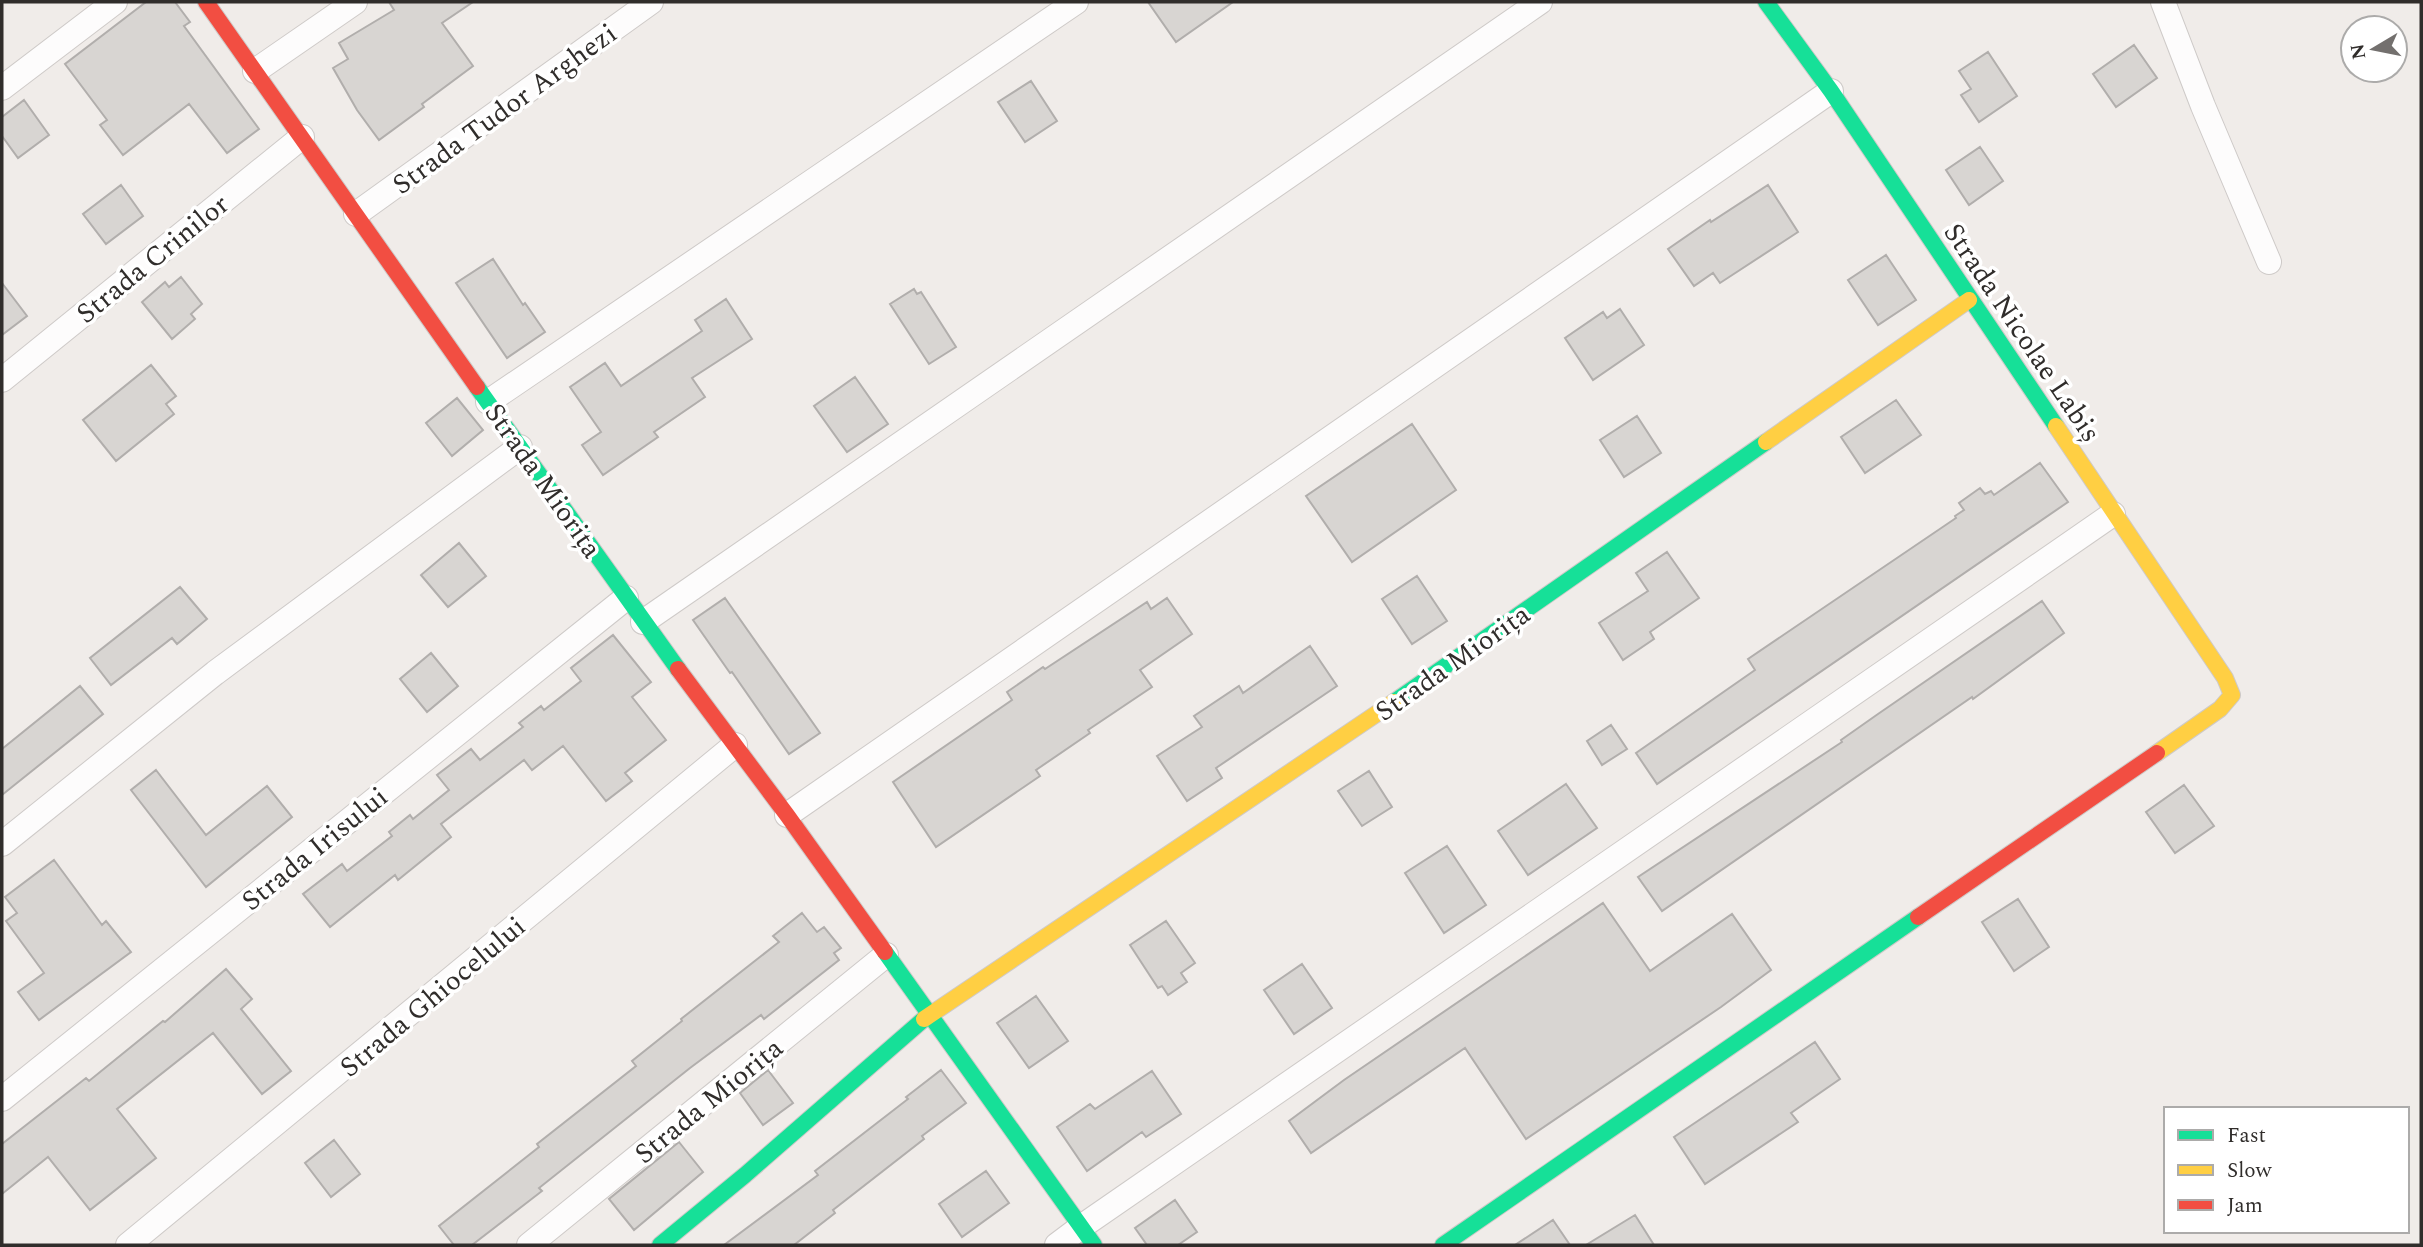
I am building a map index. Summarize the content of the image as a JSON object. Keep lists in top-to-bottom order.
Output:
{
  "streets": {
    "street": [
      "Strada Tudor Arghezi",
      "Strada Crinilor",
      "Strada Nicolae Labiș",
      "Strada Miorița",
      "Strada Irisului",
      "Strada Ghiocelului"
    ]
  },
  "crossings": [
    ["Strada Tudor Arghezi", "Strada Miorița"],
    ["Strada Crinilor", "Strada Miorița"],
    ["Strada Nicolae Labiș", "Strada Miorița"],
    ["Strada Miorița", "Strada Irisului"],
    ["Strada Miorița", "Strada Ghiocelului"]
  ],
  "legend": ["Fast", "Slow", "Jam"],
  "north": "left"
}
